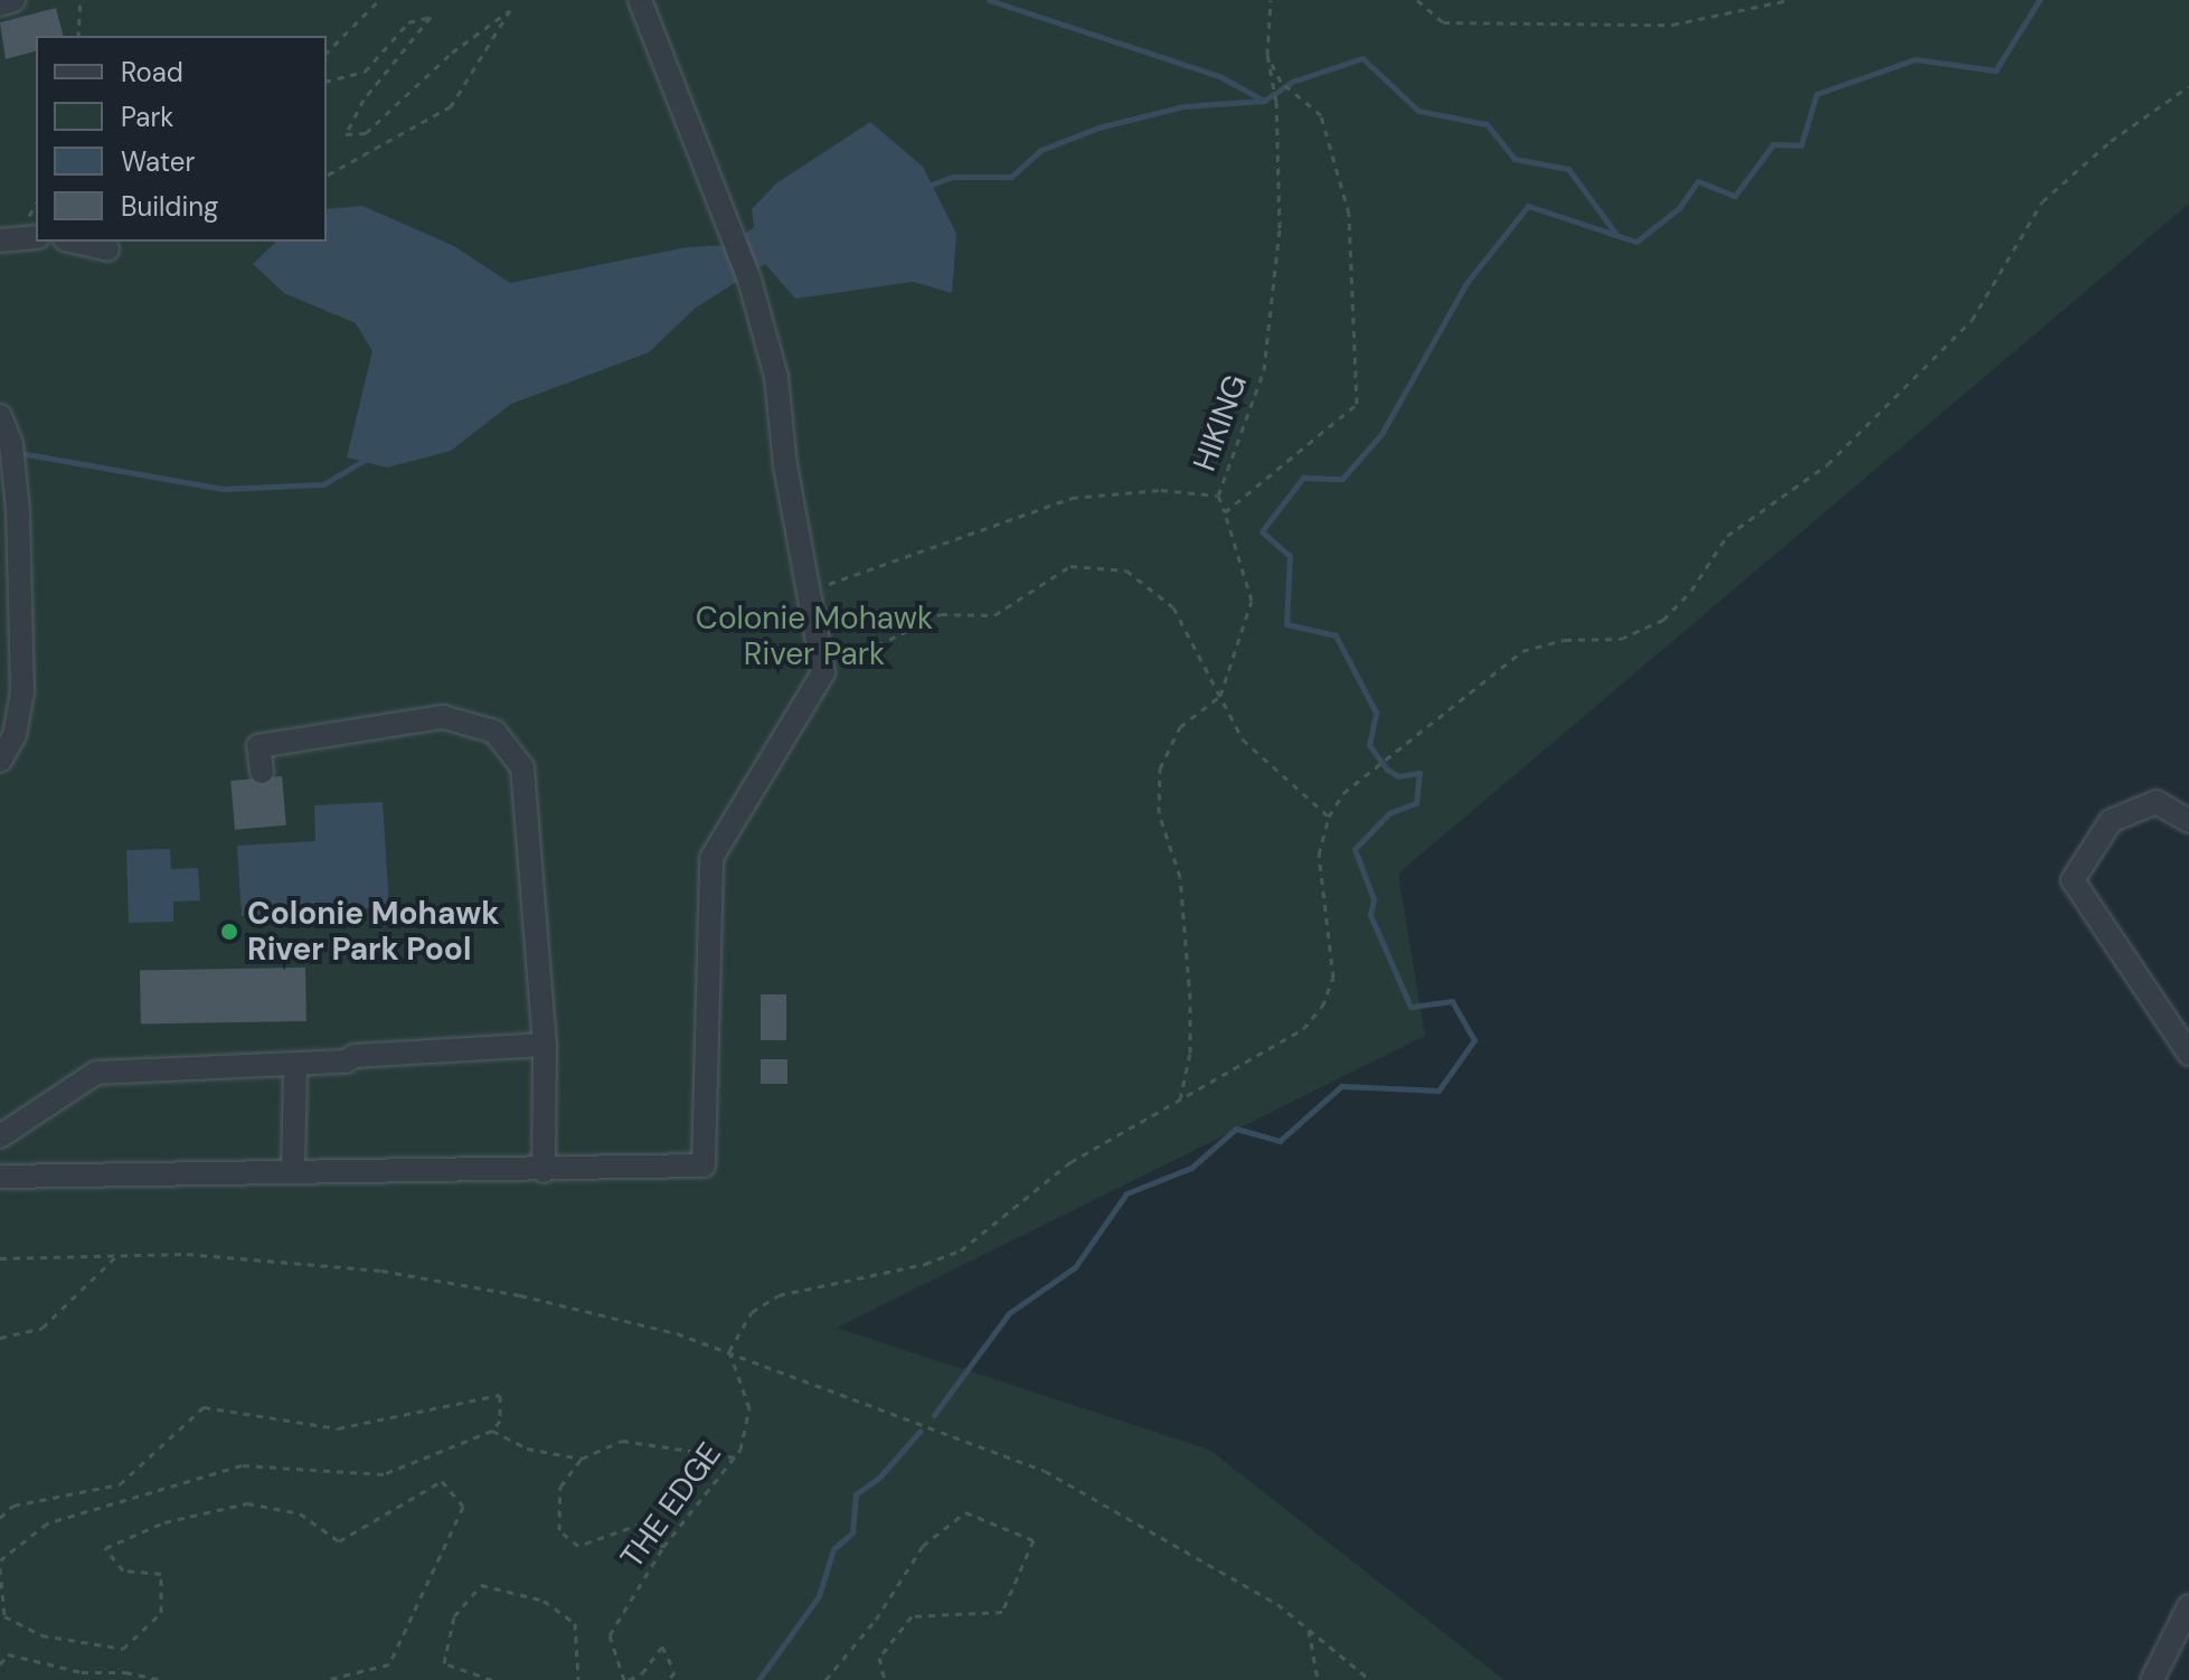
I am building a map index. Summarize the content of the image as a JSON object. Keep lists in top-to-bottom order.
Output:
{
  "streets": {
    "path": ["HIKING", "THE EDGE"]
  },
  "parks": ["Colonie Mohawk River Park"],
  "places": ["Colonie Mohawk River Park Pool"],
  "legend": [
    "Road",
    "Park",
    "Water",
    "Building"
  ]
}
